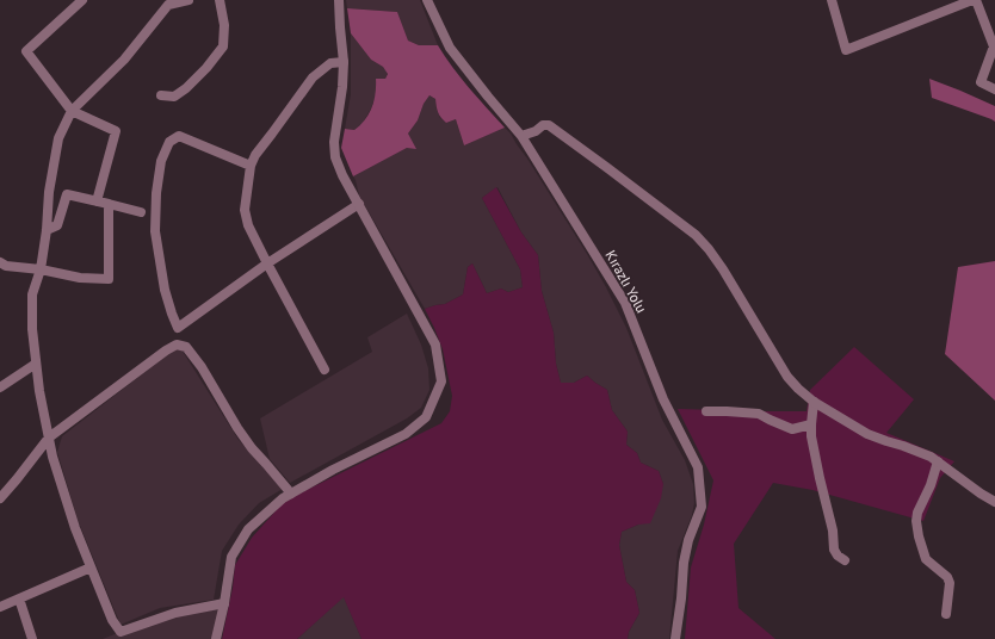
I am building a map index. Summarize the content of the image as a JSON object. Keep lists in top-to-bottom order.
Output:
{
  "streets": {
    "street": ["Kırazlı Yolu"]
  }
}
